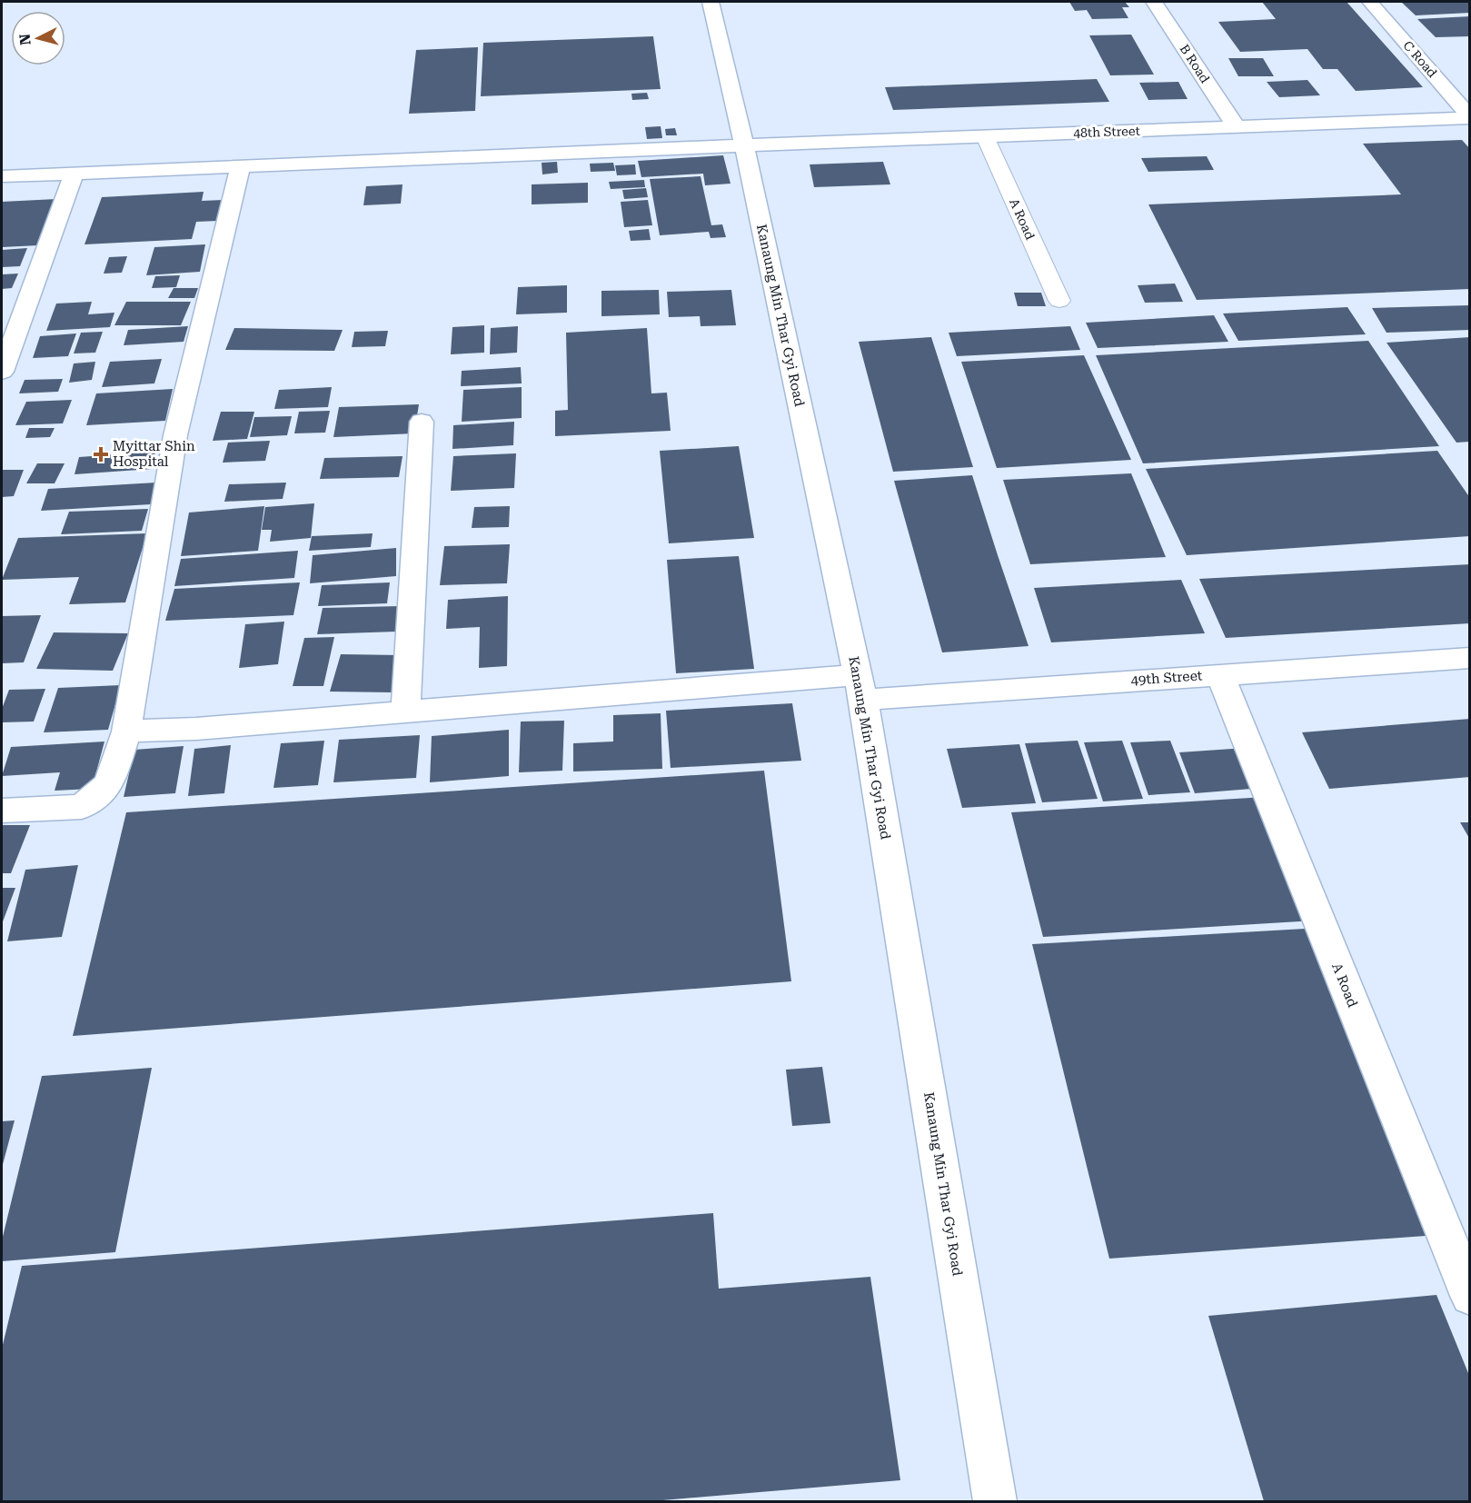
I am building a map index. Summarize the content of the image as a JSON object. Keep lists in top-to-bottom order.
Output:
{
  "streets": {
    "street": [
      "C Road",
      "B Road",
      "48th Street",
      "A Road",
      "Kanaung Min Thar Gyi Road",
      "49th Street"
    ]
  },
  "crossings": [
    ["C Road", "48th Street"],
    ["B Road", "48th Street"],
    ["48th Street", "A Road"],
    ["48th Street", "Kanaung Min Thar Gyi Road"],
    ["A Road", "49th Street"],
    ["Kanaung Min Thar Gyi Road", "49th Street"]
  ],
  "places": {
    "health": ["Myittar Shin Hospital"]
  },
  "north": "left"
}
